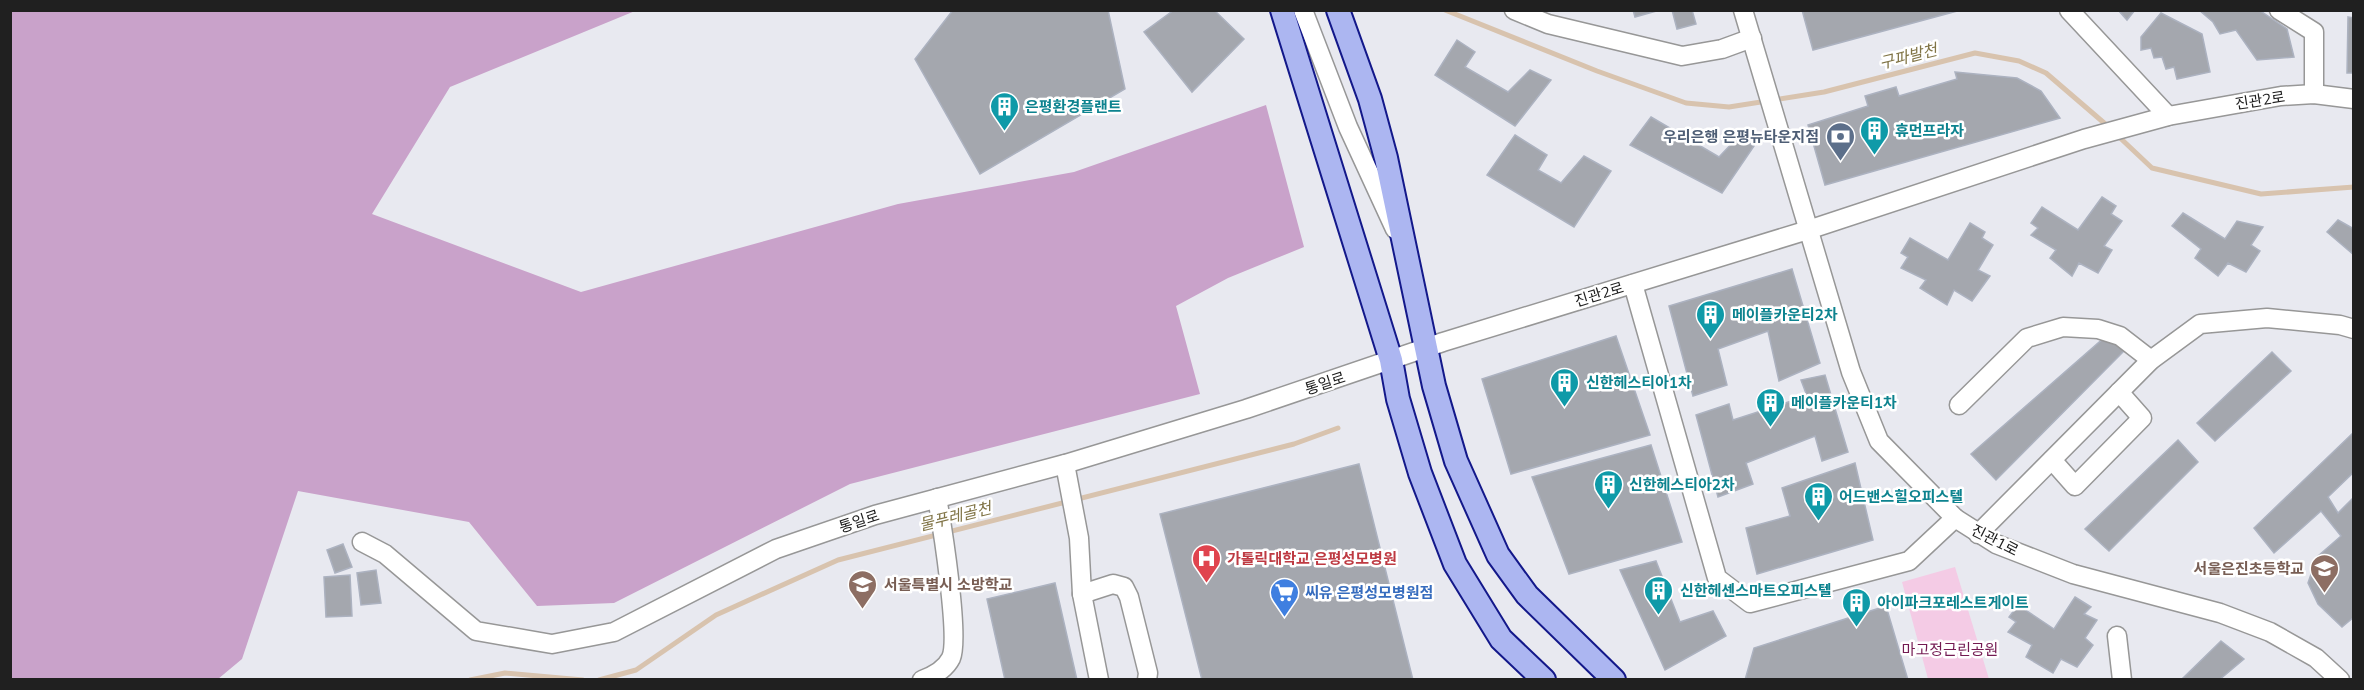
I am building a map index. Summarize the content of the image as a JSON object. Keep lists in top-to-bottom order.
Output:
{
  "streets": {
    "street": ["진관2로", "통일로", "진관1로"]
  },
  "crossings": [
    ["진관2로", "통일로"],
    ["진관2로", "진관1로"]
  ],
  "water": ["구파발천", "물푸레골천"],
  "parks": ["마고정근린공원"],
  "places": {
    "building": [
      "은평환경플랜트",
      "휴먼프라자",
      "메이플카운티2차",
      "신한헤스티아1차",
      "메이플카운티1차",
      "신한헤스티아2차",
      "어드밴스힐오피스텔",
      "신한헤센스마트오피스텔",
      "아이파크포레스트게이트"
    ],
    "bank": ["우리은행 은평뉴타운지점"],
    "hospital": ["가톨릭대학교 은평성모병원"],
    "school or university": ["서울은진초등학교", "서울특별시 소방학교"],
    "supermarket": ["씨유 은평성모병원점"]
  }
}
